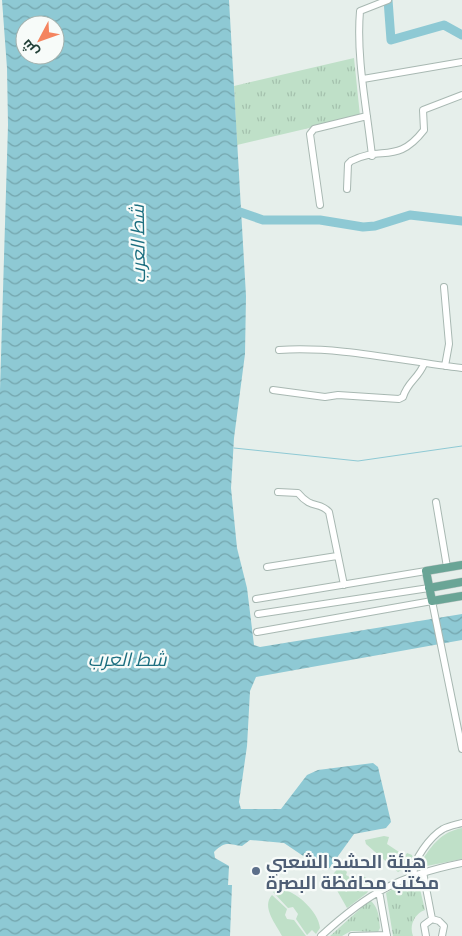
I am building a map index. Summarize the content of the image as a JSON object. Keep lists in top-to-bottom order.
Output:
{
  "water": ["شط العرب"],
  "places": ["هيئة الحشد الشعبي مكتب محافظة البصرة"],
  "north": "bottom left"
}
